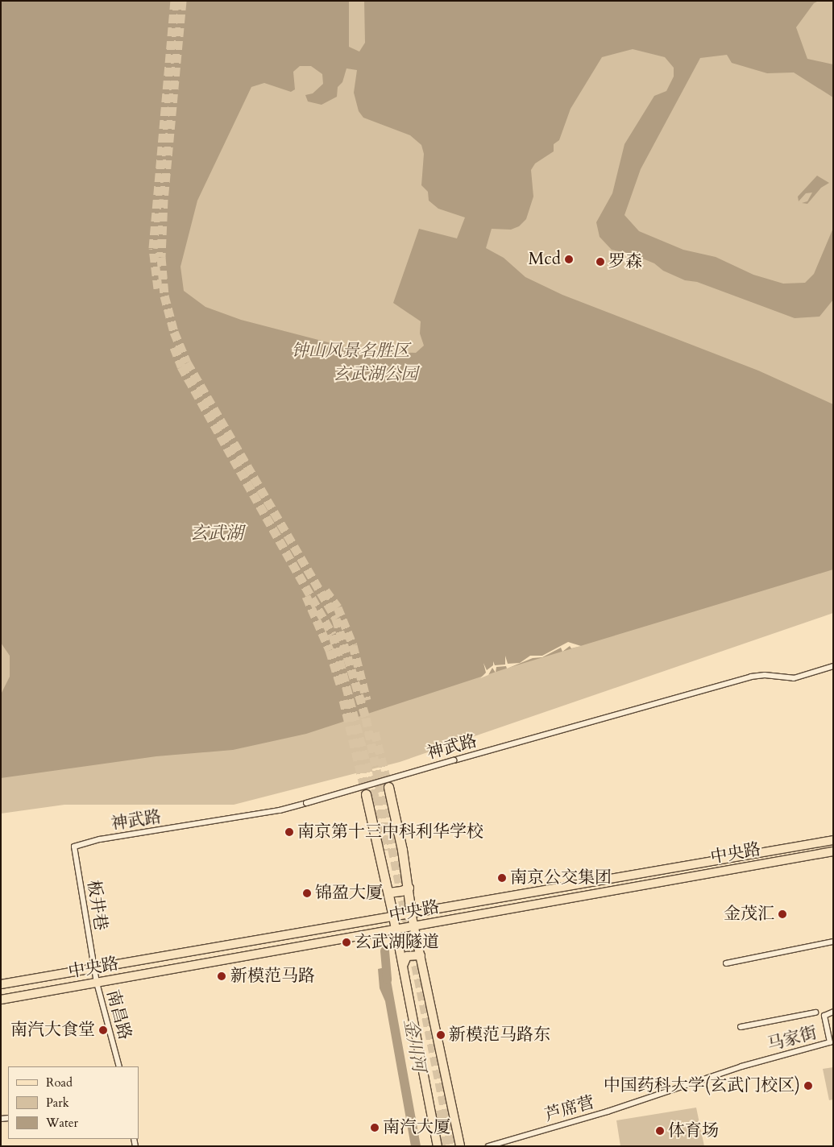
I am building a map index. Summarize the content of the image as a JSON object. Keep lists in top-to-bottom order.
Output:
{
  "streets": {
    "main road": ["中央路"],
    "street": [
      "神武路",
      "板井巷",
      "南昌路",
      "马家街",
      "芦席营"
    ]
  },
  "crossings": [
    ["神武路", "板井巷"],
    ["中央路", "板井巷"],
    ["中央路", "南昌路"],
    ["板井巷", "南昌路"],
    ["马家街", "芦席营"]
  ],
  "water": ["玄武湖", "金川河"],
  "parks": ["钟山风景名胜区", "玄武湖公园"],
  "places": [
    "Mcd",
    "罗森",
    "南京第十三中科利华学校",
    "南京公交集团",
    "锦盈大厦",
    "金茂汇",
    "玄武湖隧道",
    "新模范马路",
    "南汽大食堂",
    "新模范马路东",
    "中国药科大学(玄武门校区)",
    "南汽大厦",
    "体育场"
  ],
  "legend": ["Road", "Park", "Water"]
}
